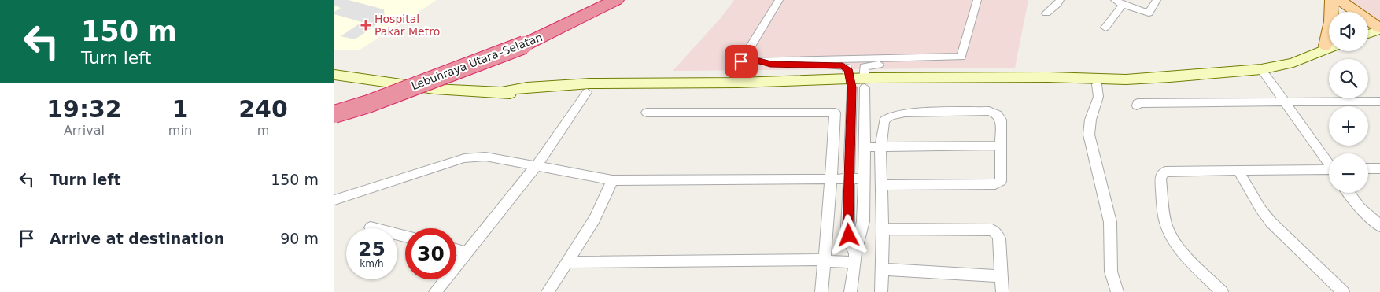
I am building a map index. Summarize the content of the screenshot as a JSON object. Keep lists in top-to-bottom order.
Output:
{
  "streets": {
    "highway": ["Lebuhraya Utara–Selatan"]
  },
  "places": {
    "health": ["Hospital Pakar Metro"]
  },
  "page": {
    "turn": ["150 m", "Turn left"],
    "map_buttons": ["+", "−"],
    "eta": [
      "19:32",
      "Arrival",
      "1",
      "min",
      "240",
      "m"
    ],
    "list": [
      {
        "name": "Turn left",
        "value": "150 m"
      },
      {
        "name": "Arrive at destination",
        "value": "90 m"
      }
    ],
    "speed": "25 km/h",
    "limit": "30"
  }
}
